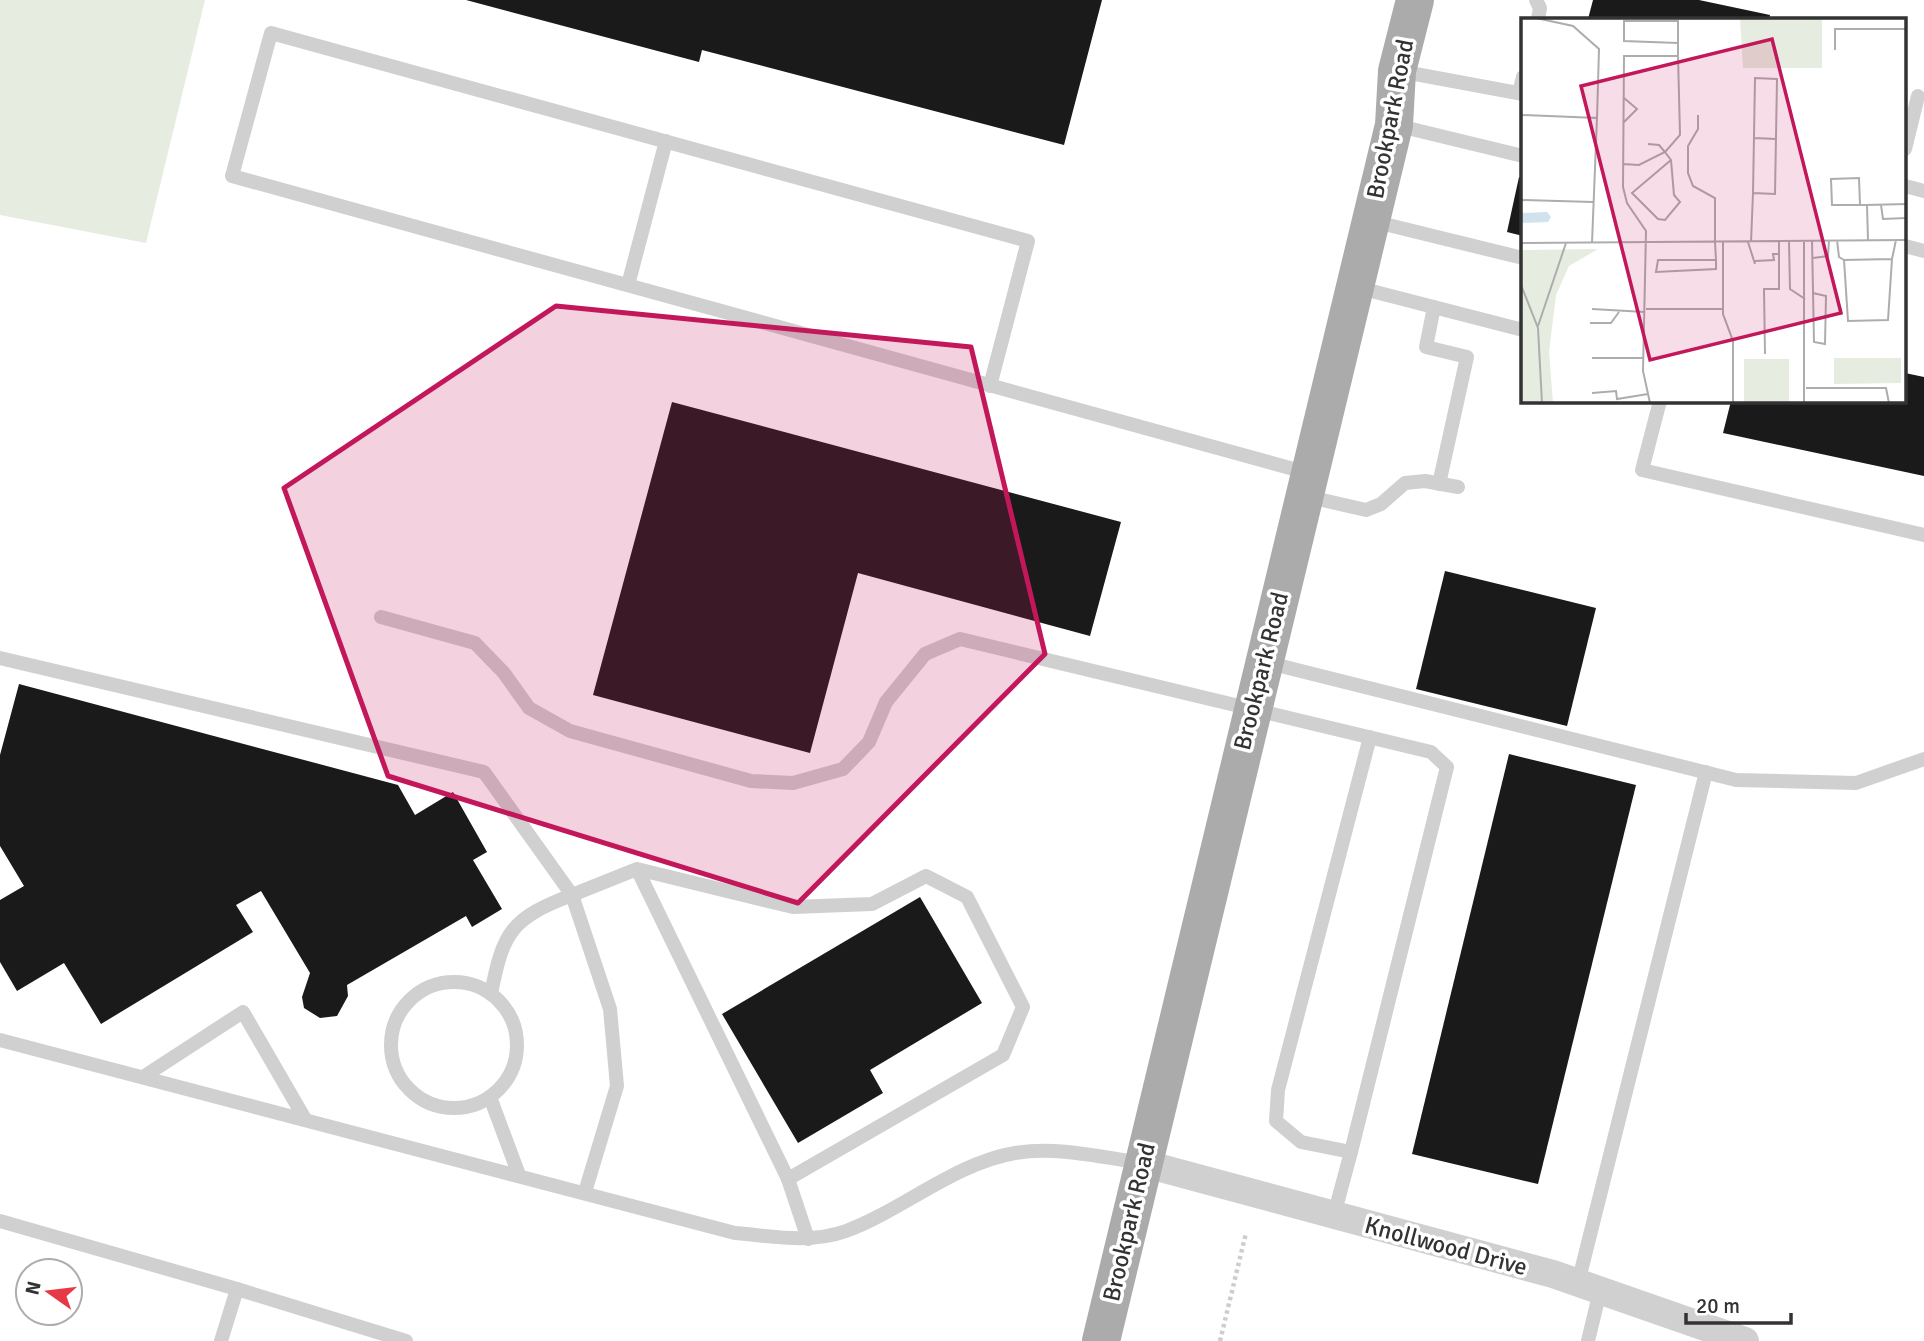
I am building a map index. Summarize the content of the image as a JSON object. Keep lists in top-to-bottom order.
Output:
{
  "streets": {
    "main road": ["Brookpark Road"],
    "street": ["Knollwood Drive"]
  },
  "crossings": [
    ["Brookpark Road", "Knollwood Drive"]
  ],
  "scale_bar": "20 m",
  "north": "left"
}
